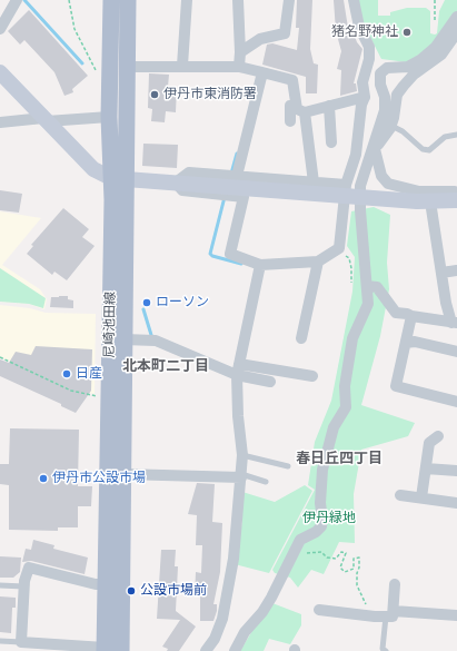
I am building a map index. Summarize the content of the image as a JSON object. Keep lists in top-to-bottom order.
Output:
{
  "streets": {
    "main road": ["尼崎池田線"]
  },
  "districts": ["北本町二丁目", "春日丘四丁目"],
  "parks": ["伊丹緑地"],
  "places": [
    "猪名野神社",
    "伊丹市東消防署",
    "ローソン",
    "日産",
    "伊丹市公設市場",
    "公設市場前"
  ]
}
